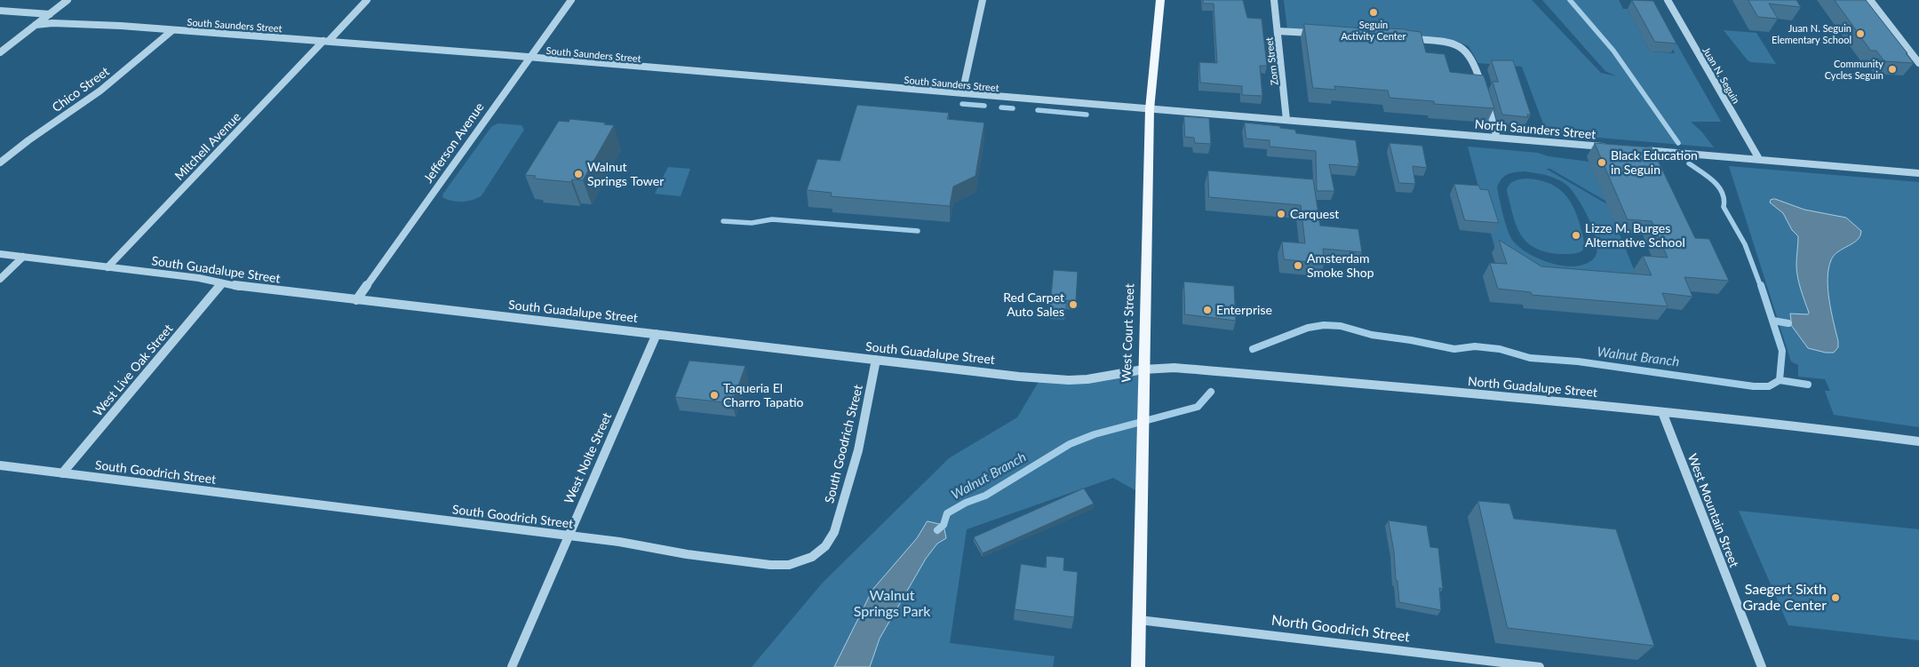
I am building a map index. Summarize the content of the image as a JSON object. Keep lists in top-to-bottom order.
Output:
{
  "streets": {
    "main road": ["West Court Street"],
    "street": [
      "South Saunders Street",
      "Zorn Street",
      "Juan N. Seguin",
      "Chico Street",
      "North Saunders Street",
      "Jefferson Avenue",
      "Mitchell Avenue",
      "South Guadalupe Street",
      "West Live Oak Street",
      "North Guadalupe Street",
      "South Goodrich Street",
      "West Nolte Street",
      "West Mountain Street",
      "North Goodrich Street"
    ]
  },
  "crossings": [
    ["South Saunders Street", "Chico Street"],
    ["South Saunders Street", "North Saunders Street"],
    ["South Saunders Street", "Jefferson Avenue"],
    ["South Saunders Street", "Mitchell Avenue"],
    ["South Saunders Street", "West Court Street"],
    ["Zorn Street", "North Saunders Street"],
    ["North Saunders Street", "West Court Street"],
    ["Jefferson Avenue", "South Guadalupe Street"],
    ["Mitchell Avenue", "South Guadalupe Street"],
    ["South Guadalupe Street", "West Court Street"],
    ["South Guadalupe Street", "West Live Oak Street"],
    ["South Guadalupe Street", "North Guadalupe Street"],
    ["South Guadalupe Street", "South Goodrich Street"],
    ["South Guadalupe Street", "West Nolte Street"],
    ["West Court Street", "North Guadalupe Street"],
    ["West Court Street", "North Goodrich Street"],
    ["West Live Oak Street", "South Goodrich Street"],
    ["North Guadalupe Street", "West Mountain Street"],
    ["South Goodrich Street", "West Nolte Street"]
  ],
  "water": ["Walnut Branch"],
  "parks": ["Walnut Springs Park"],
  "places": [
    "Seguin Activity Center",
    "Juan N. Seguin Elementary School",
    "Community Cycles Seguin",
    "Black Education in Seguin",
    "Walnut Springs Tower",
    "Carquest",
    "Lizze M. Burges Alternative School",
    "Amsterdam Smoke Shop",
    "Red Carpet Auto Sales",
    "Enterprise",
    "Taqueria El Charro Tapatio",
    "Saegert Sixth Grade Center"
  ]
}
